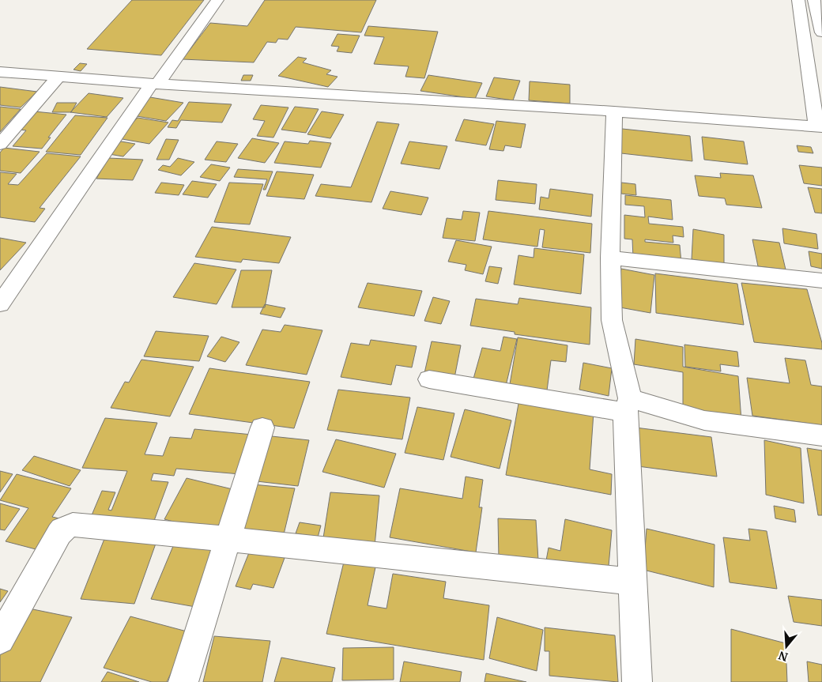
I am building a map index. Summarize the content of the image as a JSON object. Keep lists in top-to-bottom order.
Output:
{
  "north": "bottom"
}
